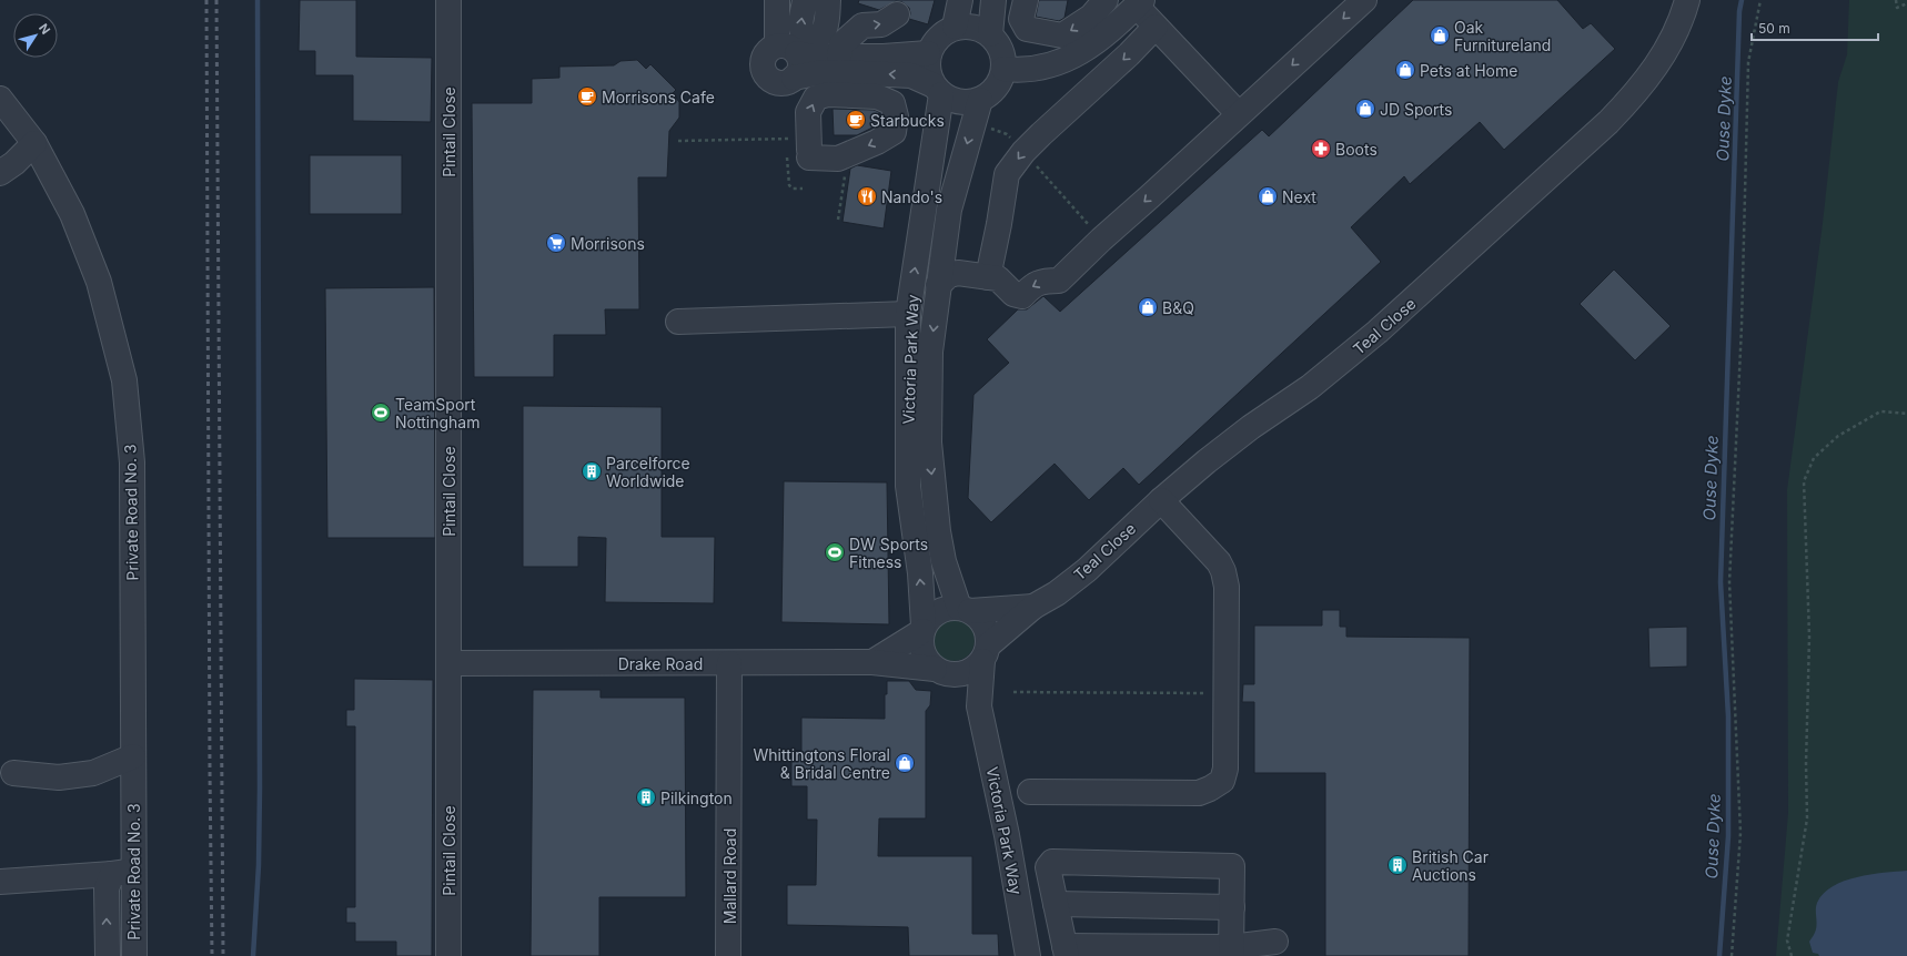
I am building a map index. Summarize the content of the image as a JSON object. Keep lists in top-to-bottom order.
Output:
{
  "streets": {
    "street": [
      "Pintail Close",
      "Teal Close",
      "Victoria Park Way",
      "Private Road No. 3",
      "Drake Road",
      "Mallard Road"
    ]
  },
  "crossings": [
    ["Pintail Close", "Drake Road"],
    ["Teal Close", "Victoria Park Way"],
    ["Teal Close", "Drake Road"],
    ["Victoria Park Way", "Drake Road"],
    ["Drake Road", "Mallard Road"]
  ],
  "water": ["Ouse Dyke"],
  "places": {
    "shop": [
      "Oak Furnitureland",
      "Pets at Home",
      "JD Sports",
      "Next",
      "B&Q",
      "Whittingtons Floral & Bridal Centre"
    ],
    "cafe": ["Morrisons Cafe", "Starbucks"],
    "pharmacy": ["Boots"],
    "restaurant": ["Nando's"],
    "supermarket": ["Morrisons"],
    "sports": ["TeamSport Nottingham", "DW Sports Fitness"],
    "building": ["Parcelforce Worldwide", "Pilkington", "British Car Auctions"]
  },
  "scale_bar": "50 m",
  "north": "top right"
}
